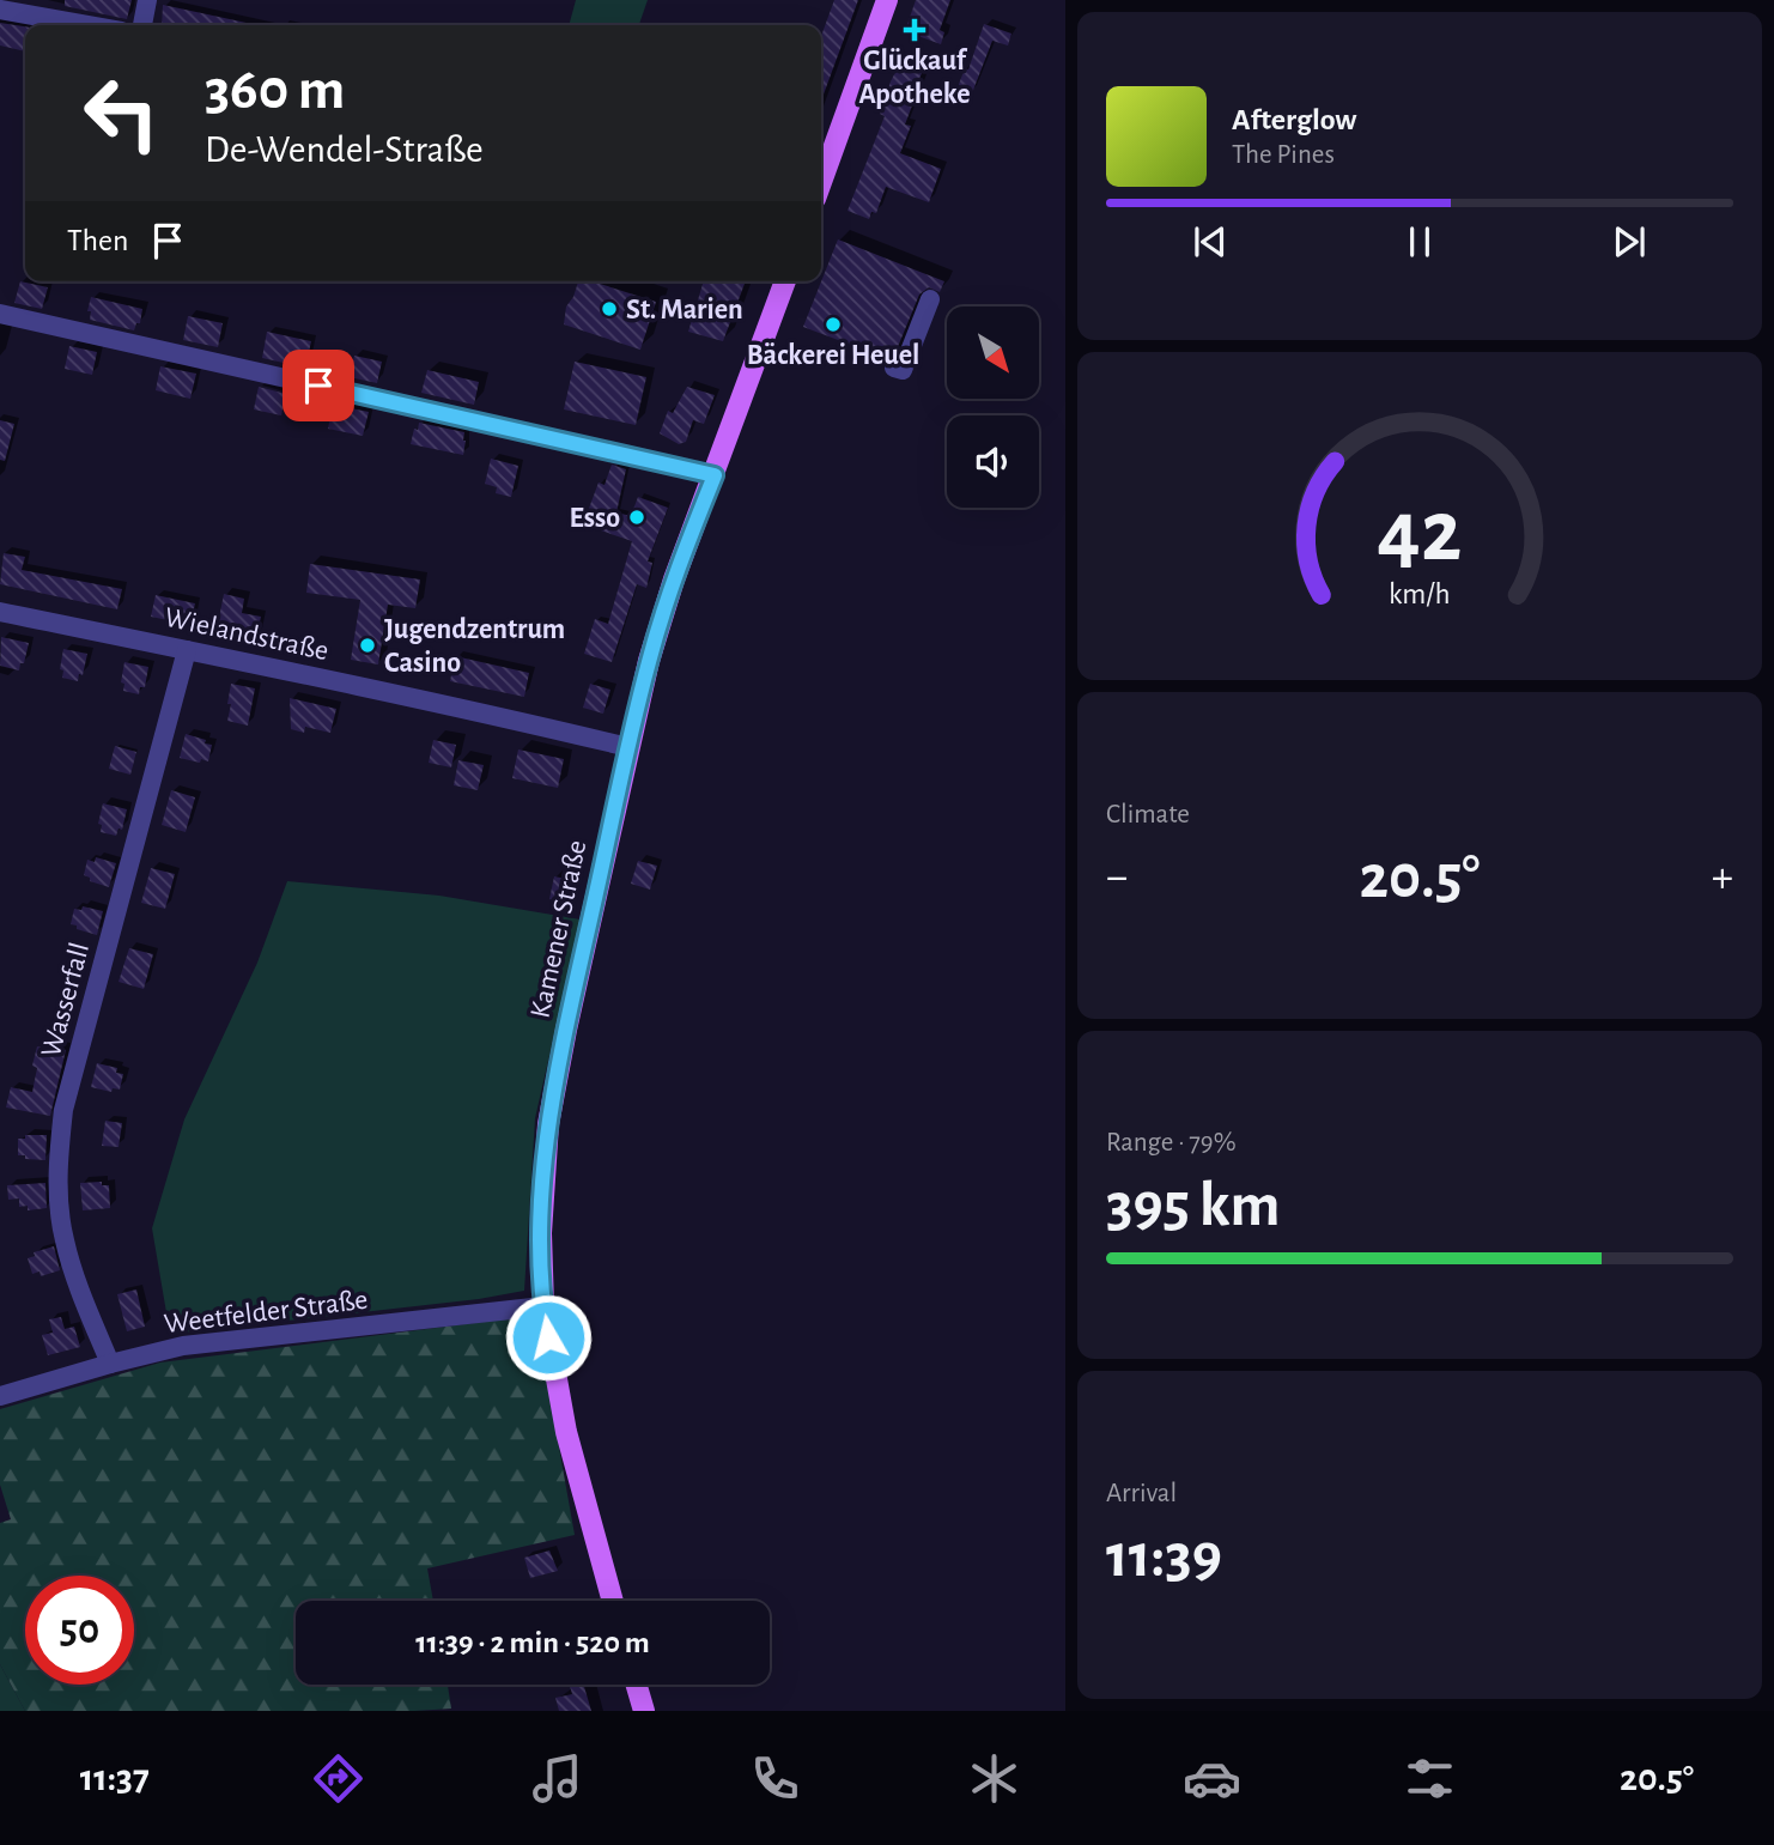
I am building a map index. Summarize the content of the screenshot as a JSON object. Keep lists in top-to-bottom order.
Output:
{
  "streets": {
    "main road": ["Kamener Straße"],
    "street": ["Wielandstraße", "Wasserfall", "Weetfelder Straße"]
  },
  "crossings": [
    ["Wielandstraße", "Kamener Straße"],
    ["Wielandstraße", "Wasserfall"],
    ["Kamener Straße", "Weetfelder Straße"],
    ["Wasserfall", "Weetfelder Straße"]
  ],
  "places": {
    "health": ["Glückauf Apotheke"],
    "other": [
      "St. Marien",
      "Bäckerei Heuel",
      "Esso",
      "Jugendzentrum Casino"
    ]
  },
  "north": "bottom right",
  "page": {
    "turn": ["360 m", "De-Wendel-Straße"],
    "song": ["Afterglow", "The Pines"],
    "then": "Then",
    "tile": [
      "Climate",
      ["Range · 79%", "395 km"],
      ["Arrival", "11:39"]
    ],
    "heat": ["−", "20.5°", "+"],
    "limit": "50",
    "trip": "11:39 · 2 min · 520 m",
    "tabs": ["11:37", "20.5°"],
    "gauge": ["42", "km/h"]
  }
}
